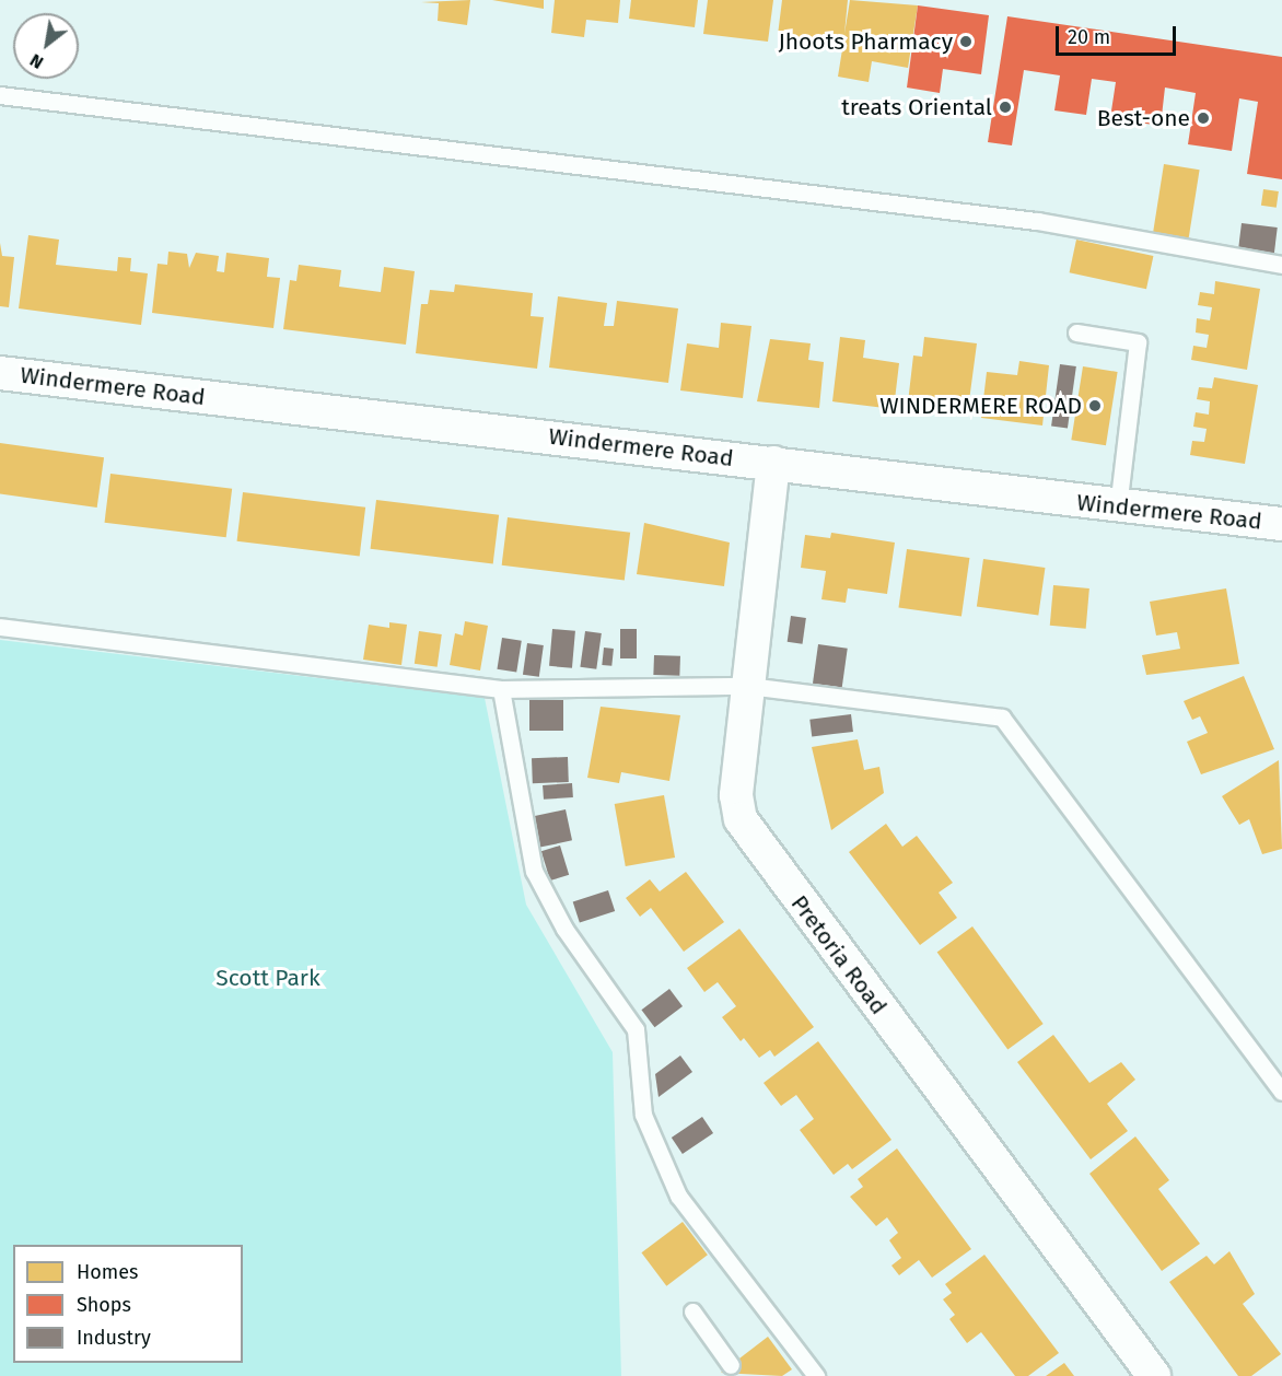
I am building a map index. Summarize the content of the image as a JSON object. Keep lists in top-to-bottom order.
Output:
{
  "streets": {
    "street": ["Windermere Road", "Pretoria Road"]
  },
  "crossings": [
    ["Windermere Road", "Pretoria Road"]
  ],
  "parks": ["Scott Park"],
  "places": [
    "Jhoots Pharmacy",
    "treats Oriental",
    "Best-one",
    "WINDERMERE ROAD"
  ],
  "legend": ["Homes", "Shops", "Industry"],
  "scale_bar": "20 m",
  "north": "bottom left"
}
